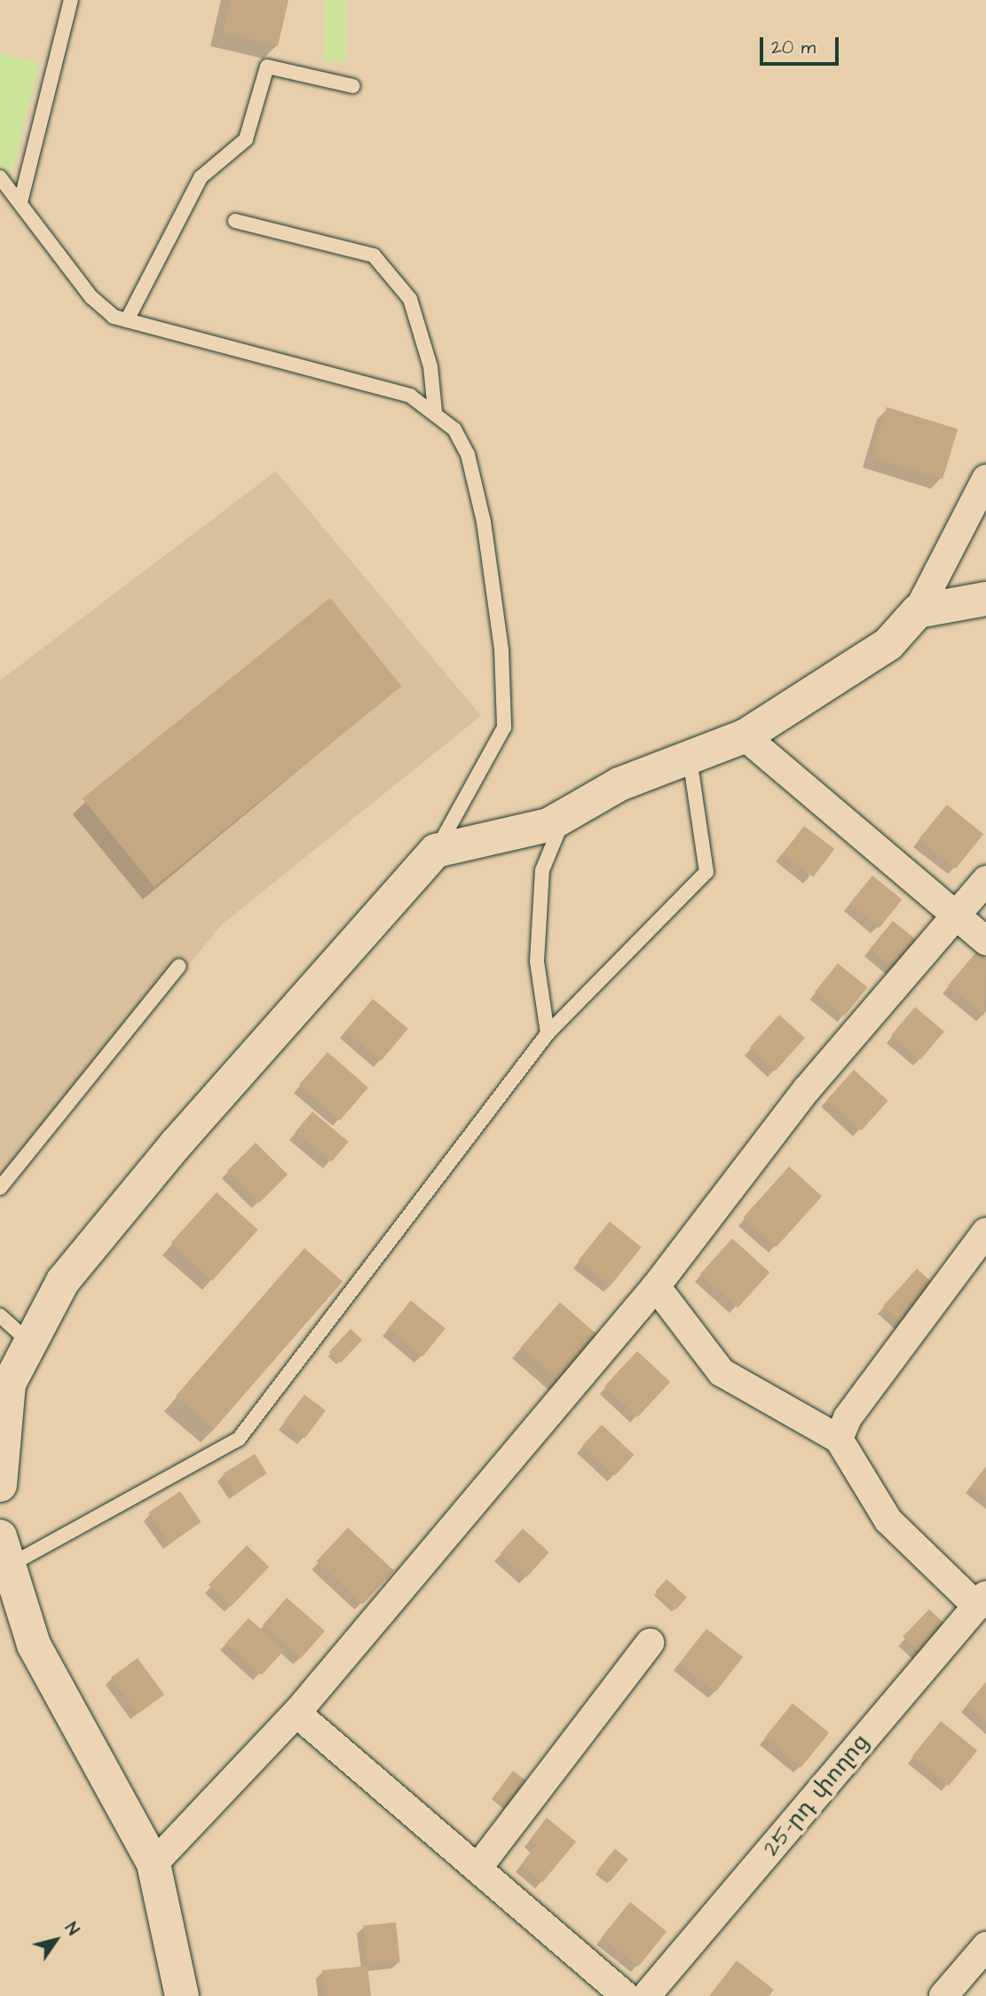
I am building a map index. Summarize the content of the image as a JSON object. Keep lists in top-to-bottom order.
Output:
{
  "streets": {
    "street": ["25-րդ փողոց"]
  },
  "scale_bar": "20 m",
  "north": "top right"
}
